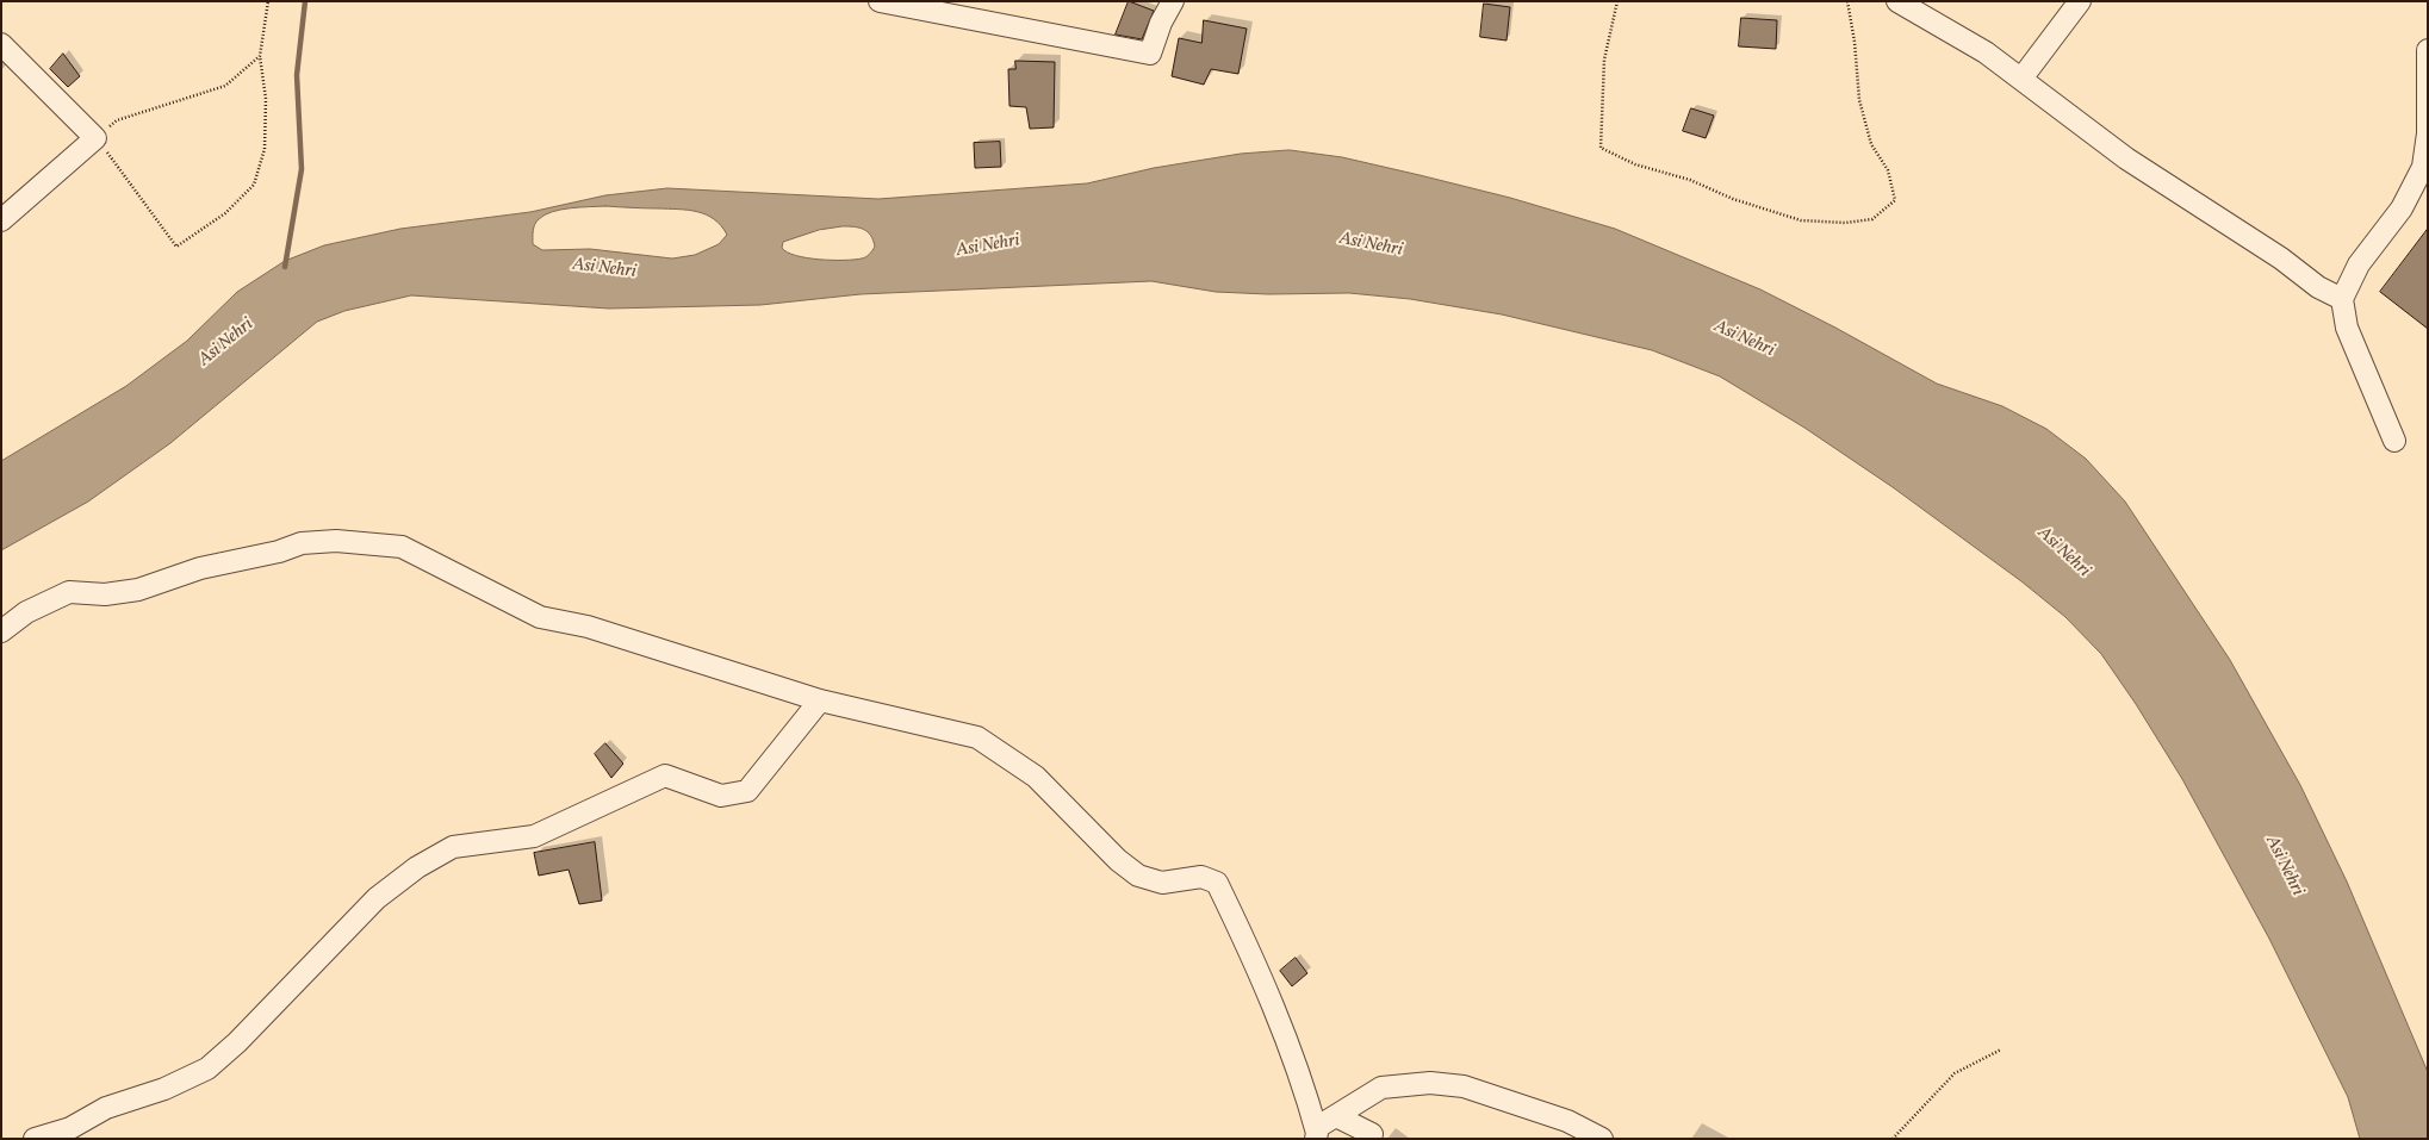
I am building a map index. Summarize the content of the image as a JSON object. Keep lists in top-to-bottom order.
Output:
{
  "water": ["Asi Nehri"]
}
